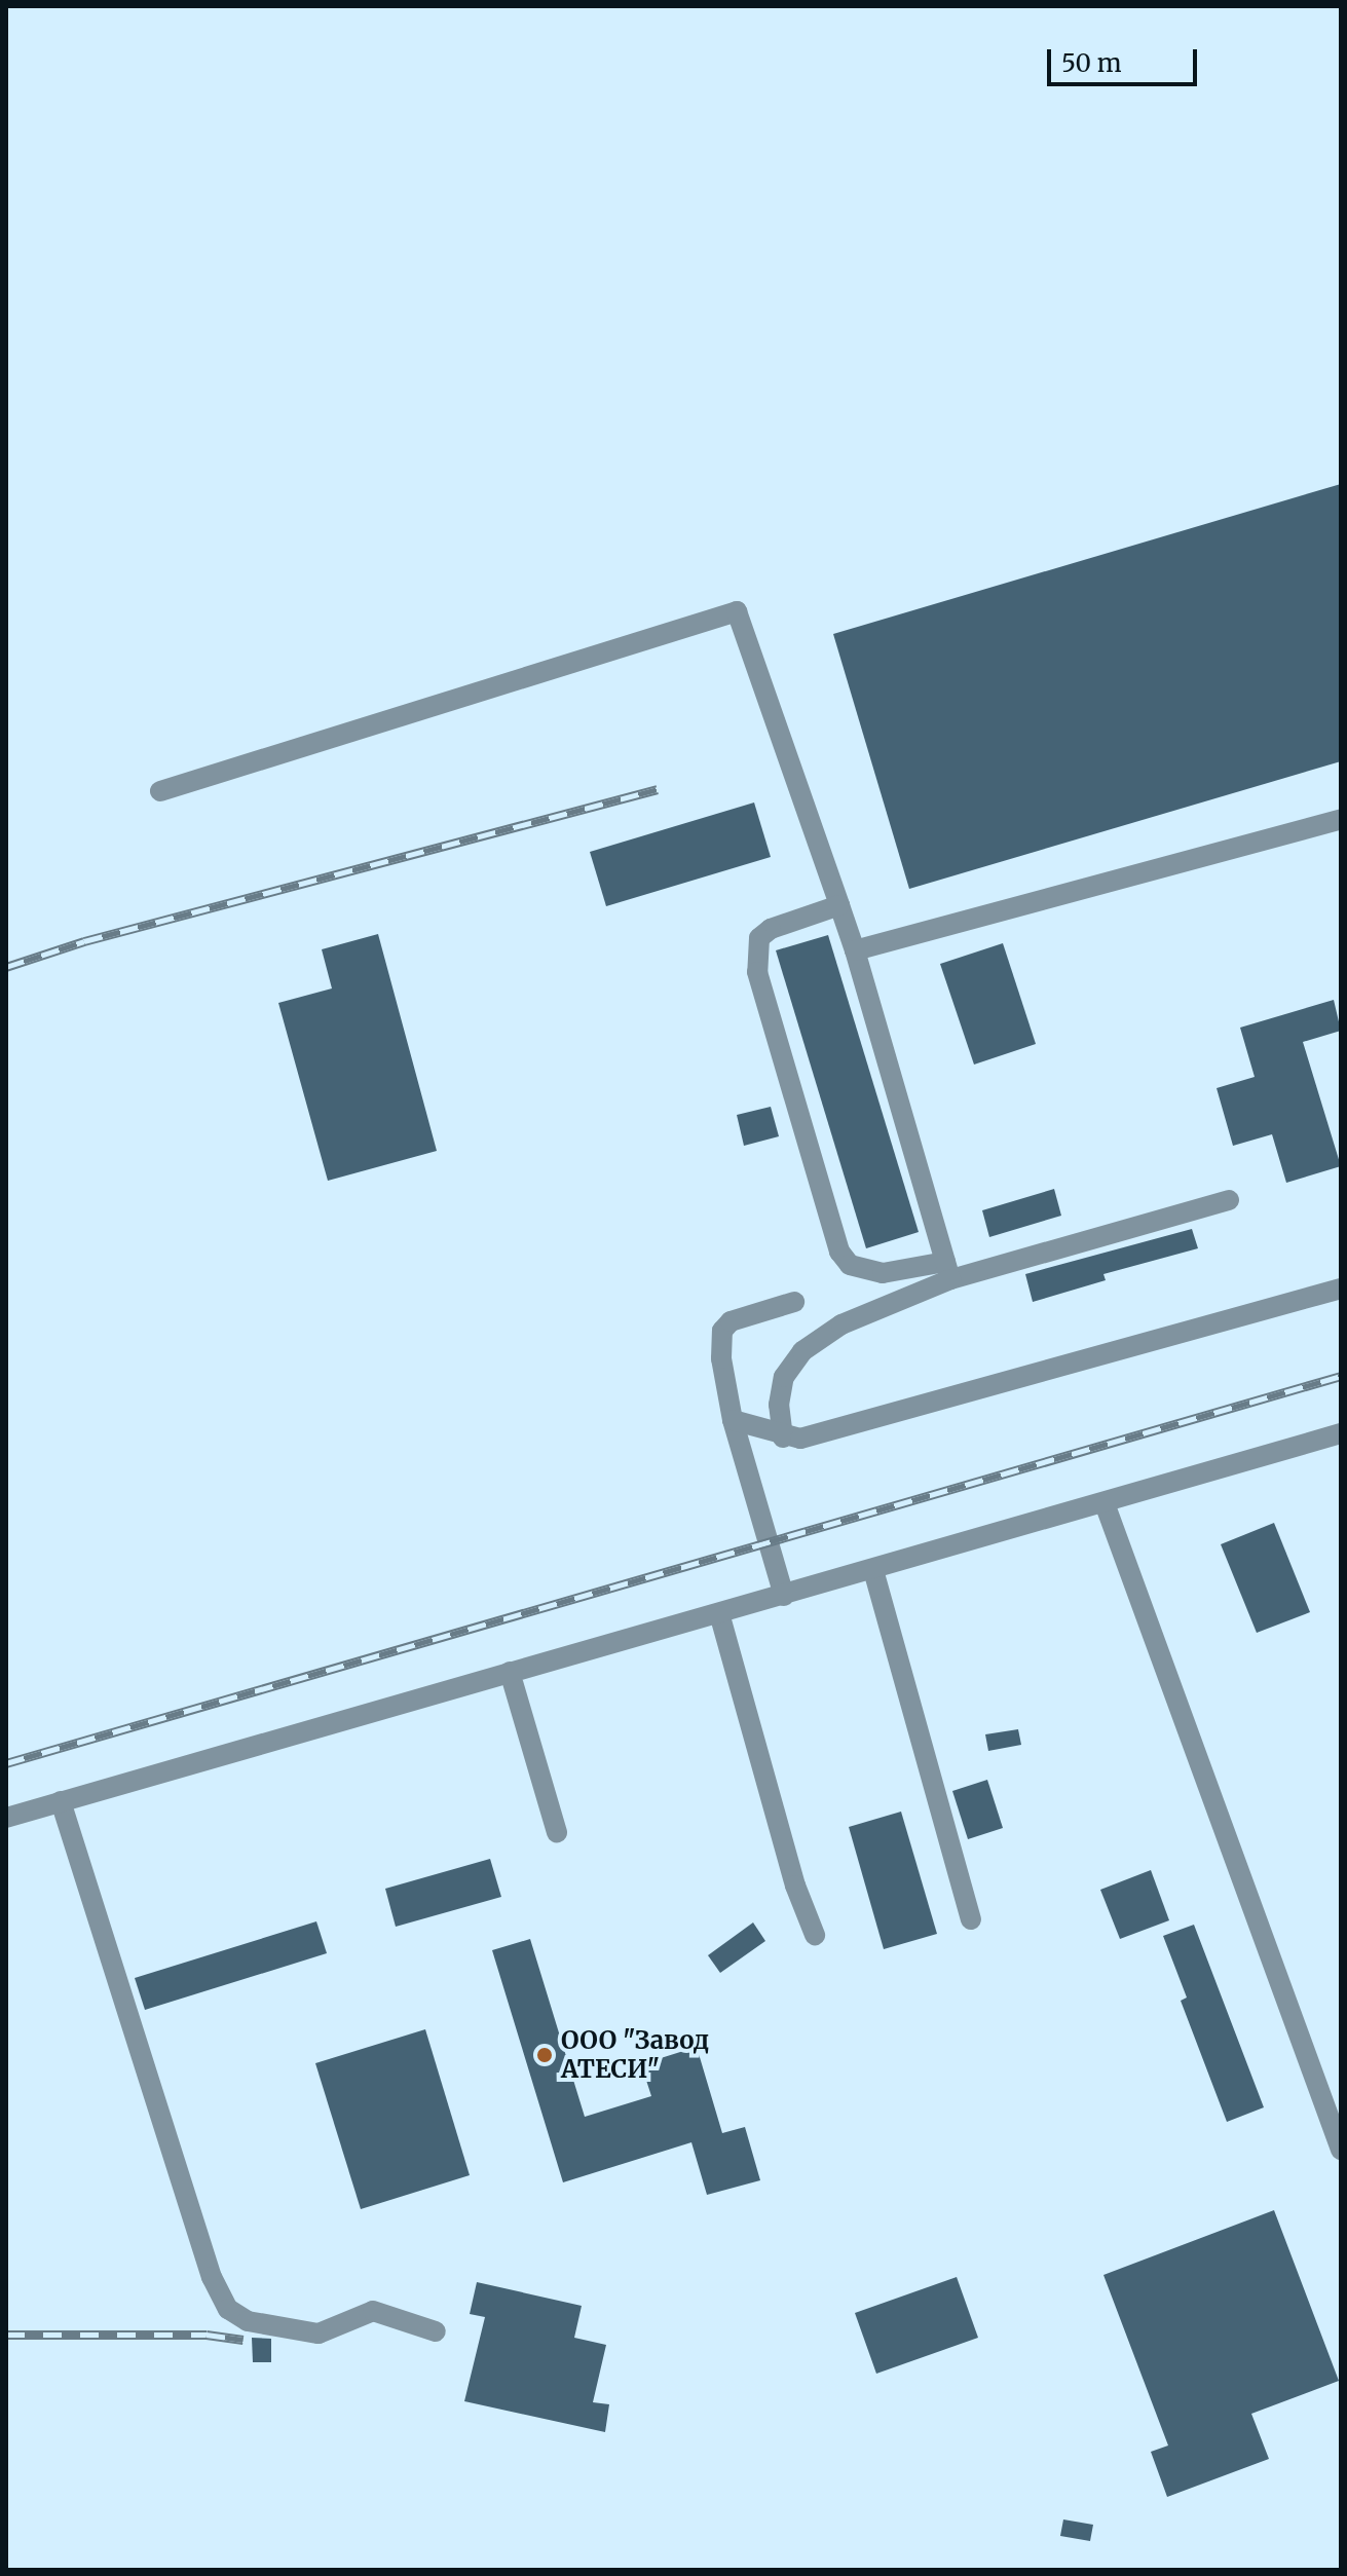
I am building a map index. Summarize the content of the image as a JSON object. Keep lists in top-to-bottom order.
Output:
{
  "places": ["ООО \"Завод АТЕСИ\""],
  "scale_bar": "50 m"
}
